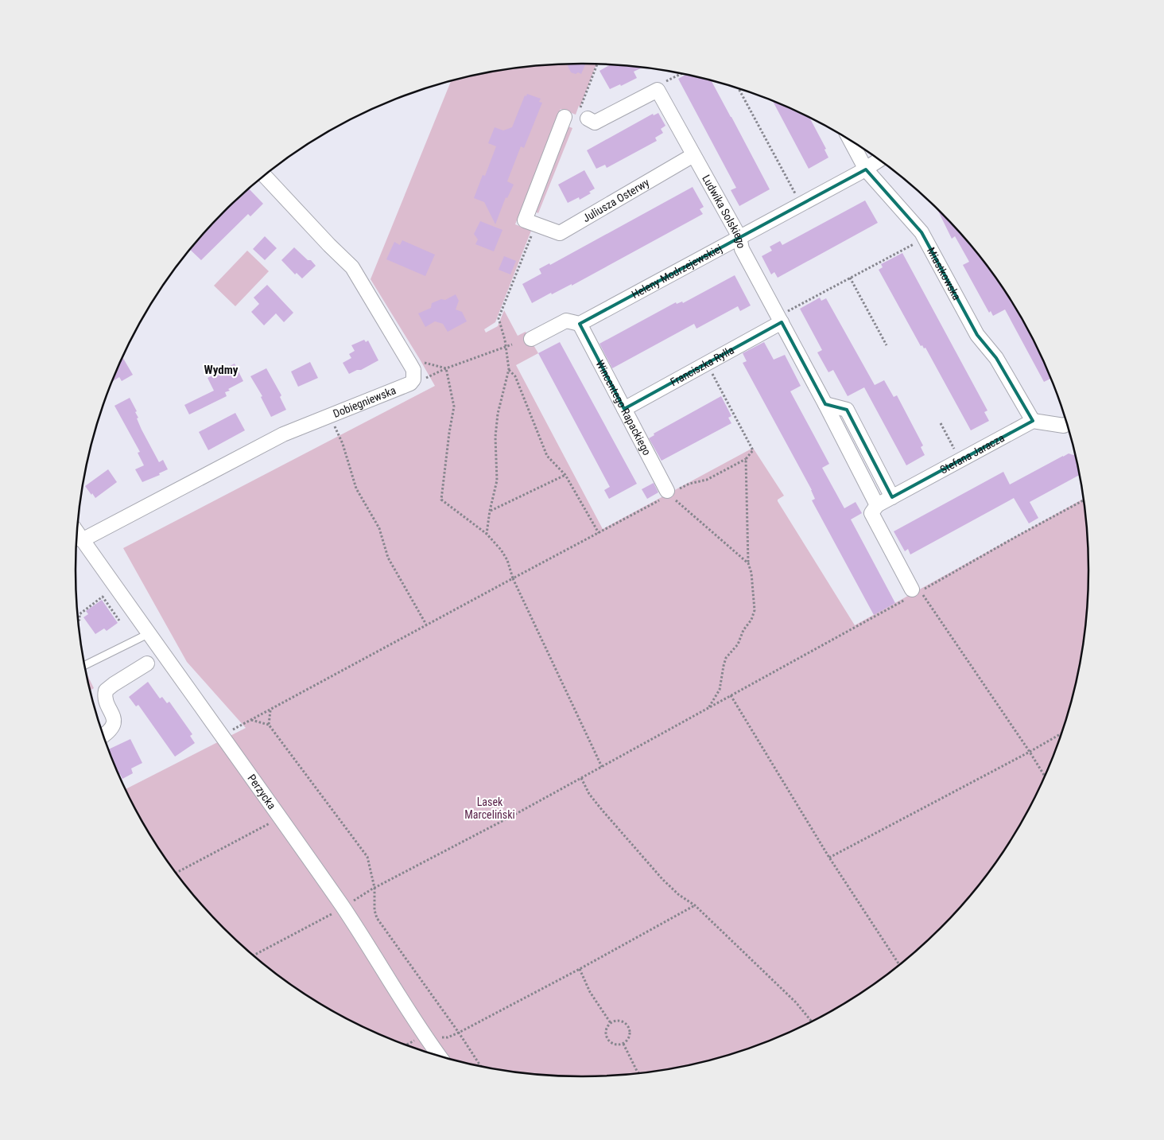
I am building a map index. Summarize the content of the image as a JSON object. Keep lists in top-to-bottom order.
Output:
{
  "streets": {
    "street": [
      "Juliusza Osterwy",
      "Ludwika Solskiego",
      "Heleny Modrzejewskiej",
      "Miastkowska",
      "Franciszka Rylla",
      "Dobiegniewska",
      "Wincentego Rapackiego",
      "Stefana Jaracza",
      "Perzycka"
    ]
  },
  "crossings": [
    ["Juliusza Osterwy", "Ludwika Solskiego"],
    ["Ludwika Solskiego", "Heleny Modrzejewskiej"],
    ["Ludwika Solskiego", "Franciszka Rylla"],
    ["Ludwika Solskiego", "Stefana Jaracza"],
    ["Heleny Modrzejewskiej", "Miastkowska"],
    ["Heleny Modrzejewskiej", "Wincentego Rapackiego"],
    ["Miastkowska", "Stefana Jaracza"],
    ["Franciszka Rylla", "Wincentego Rapackiego"],
    ["Dobiegniewska", "Perzycka"]
  ],
  "districts": ["Wydmy"],
  "parks": ["Lasek Marceliński"]
}
